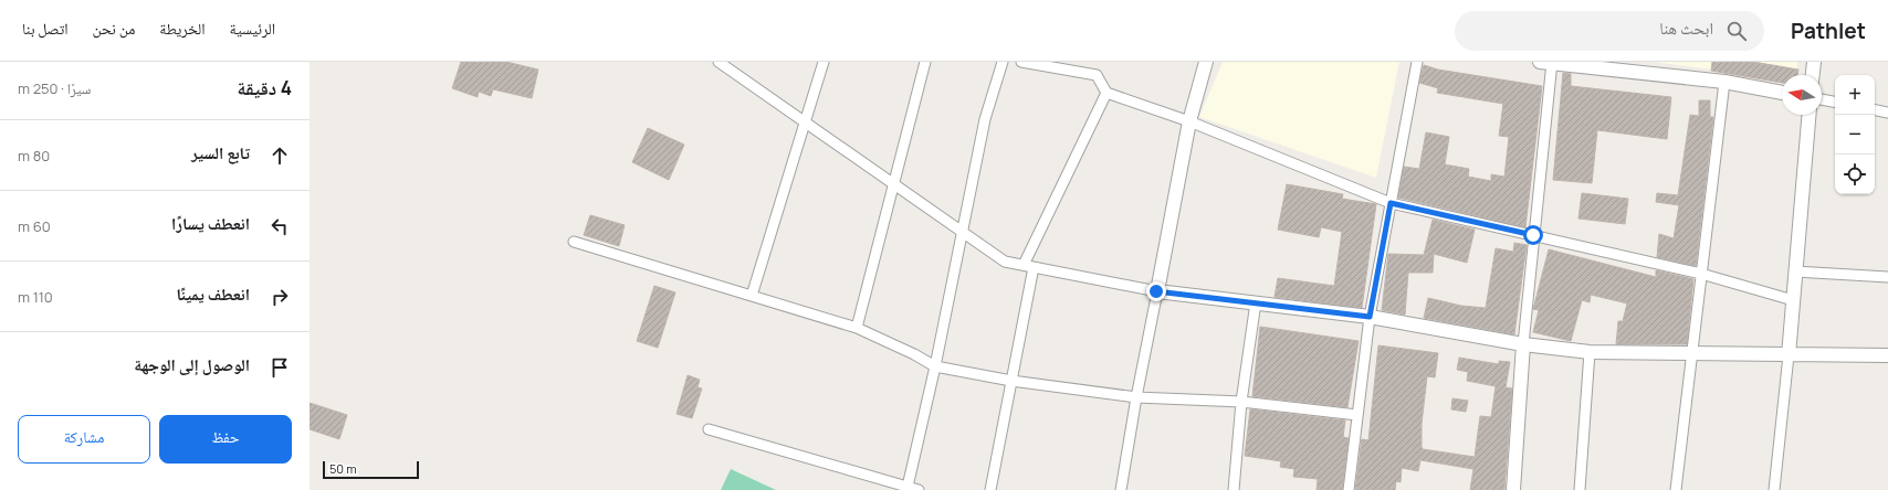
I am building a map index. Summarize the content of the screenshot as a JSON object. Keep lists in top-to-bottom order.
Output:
{
  "scale_bar": "50 m",
  "north": "left",
  "page": {
    "header": "Pathlet",
    "search": "ابحث هنا",
    "nav": [
      "الرئيسية",
      "الخريطة",
      "من نحن",
      "اتصل بنا"
    ],
    "heading": ["4 دقيقة", "سيرًا · 250 m"],
    "map_buttons": ["+", "−"],
    "list": [
      ["تابع السير", "80 m"],
      ["انعطف يسارًا", "60 m"],
      ["انعطف يمينًا", "110 m"],
      "الوصول إلى الوجهة"
    ],
    "buttons": ["حفظ", "مشاركة"],
    "scale": "50 m"
  }
}
